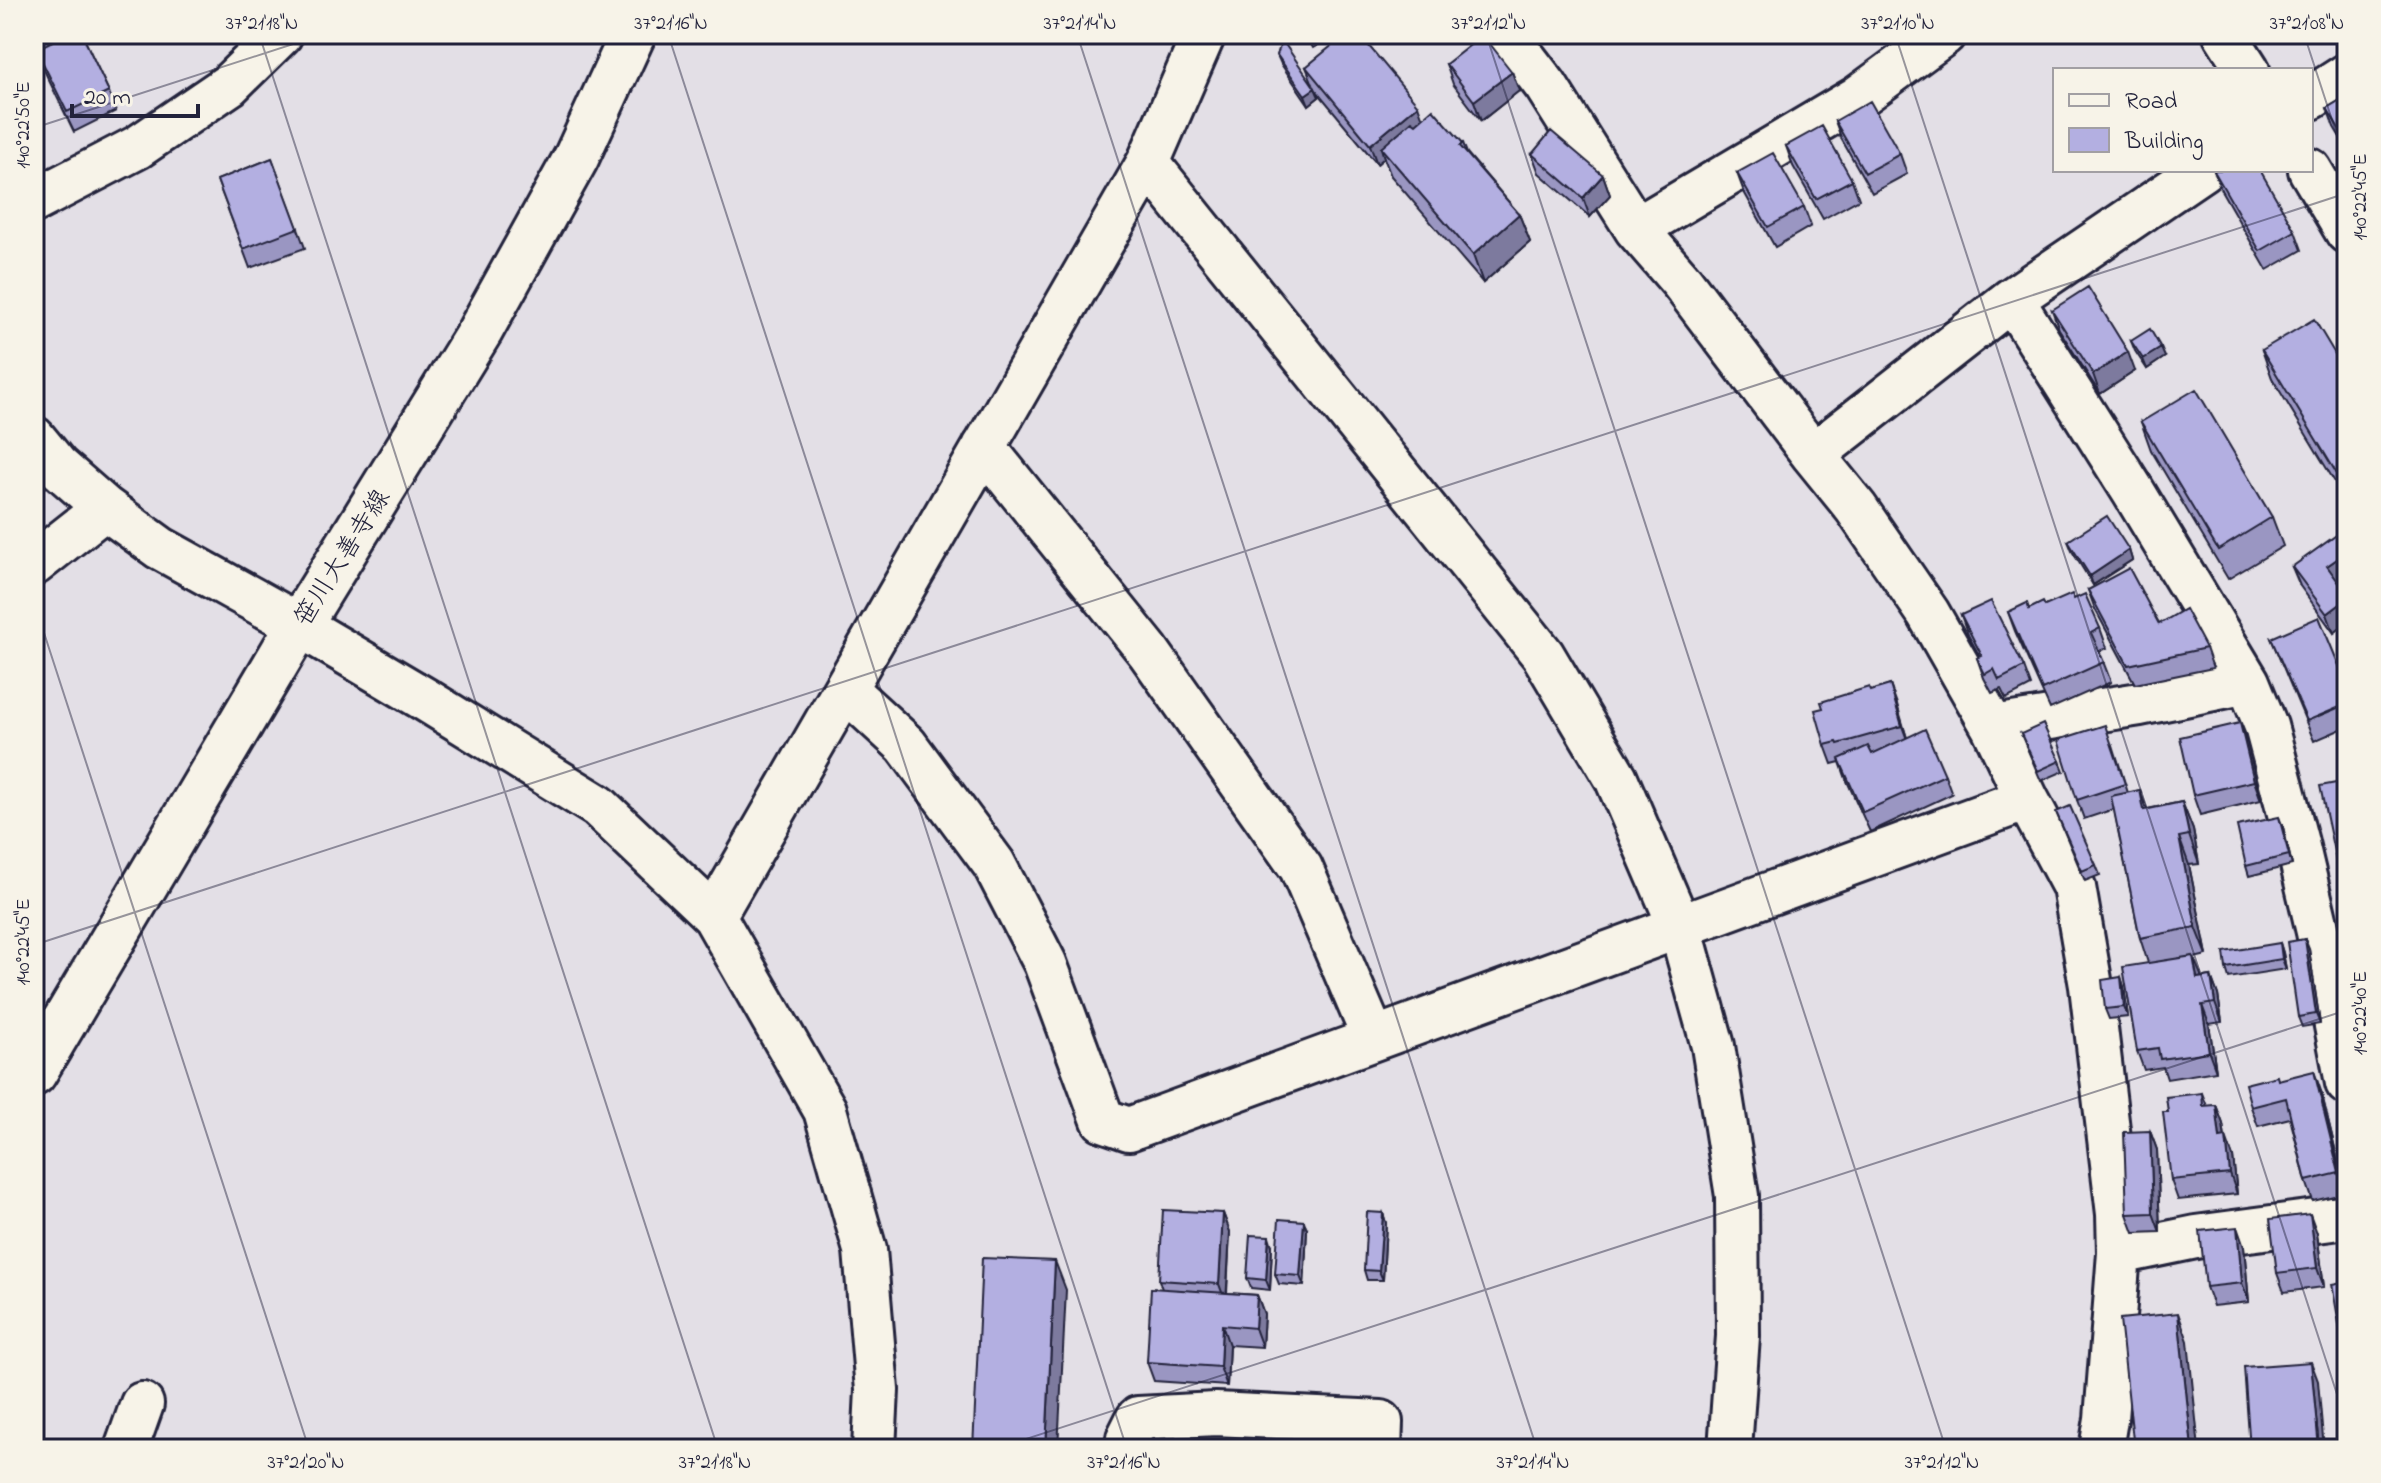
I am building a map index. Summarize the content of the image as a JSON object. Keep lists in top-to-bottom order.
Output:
{
  "streets": {
    "street": ["笹川大善寺線"]
  },
  "legend": ["Road", "Building"],
  "scale_bar": "20 m",
  "coordinates": [
    "37°21'18\"N",
    "37°21'16\"N",
    "37°21'14\"N",
    "37°21'12\"N",
    "37°21'10\"N",
    "37°21'08\"N",
    "140°22'50\"E",
    "140°22'45\"E",
    "140°22'40\"E",
    "37°21'20\"N"
  ]
}
